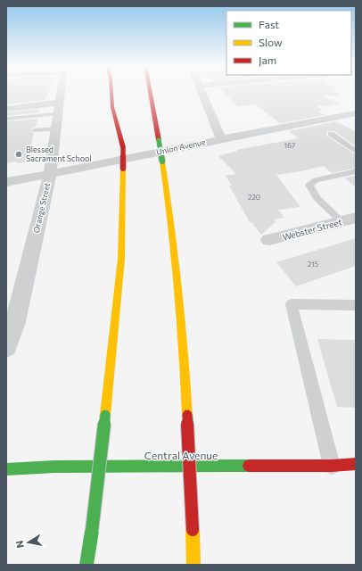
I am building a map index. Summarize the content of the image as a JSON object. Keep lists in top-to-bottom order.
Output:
{
  "streets": {
    "main road": ["Central Avenue"],
    "street": ["Union Avenue", "Orange Street", "Webster Street"]
  },
  "crossings": [
    ["Union Avenue", "Orange Street"]
  ],
  "places": ["Blessed Sacrament School"],
  "house_numbers": ["167", "220", "215"],
  "legend": ["Fast", "Slow", "Jam"],
  "north": "left"
}
